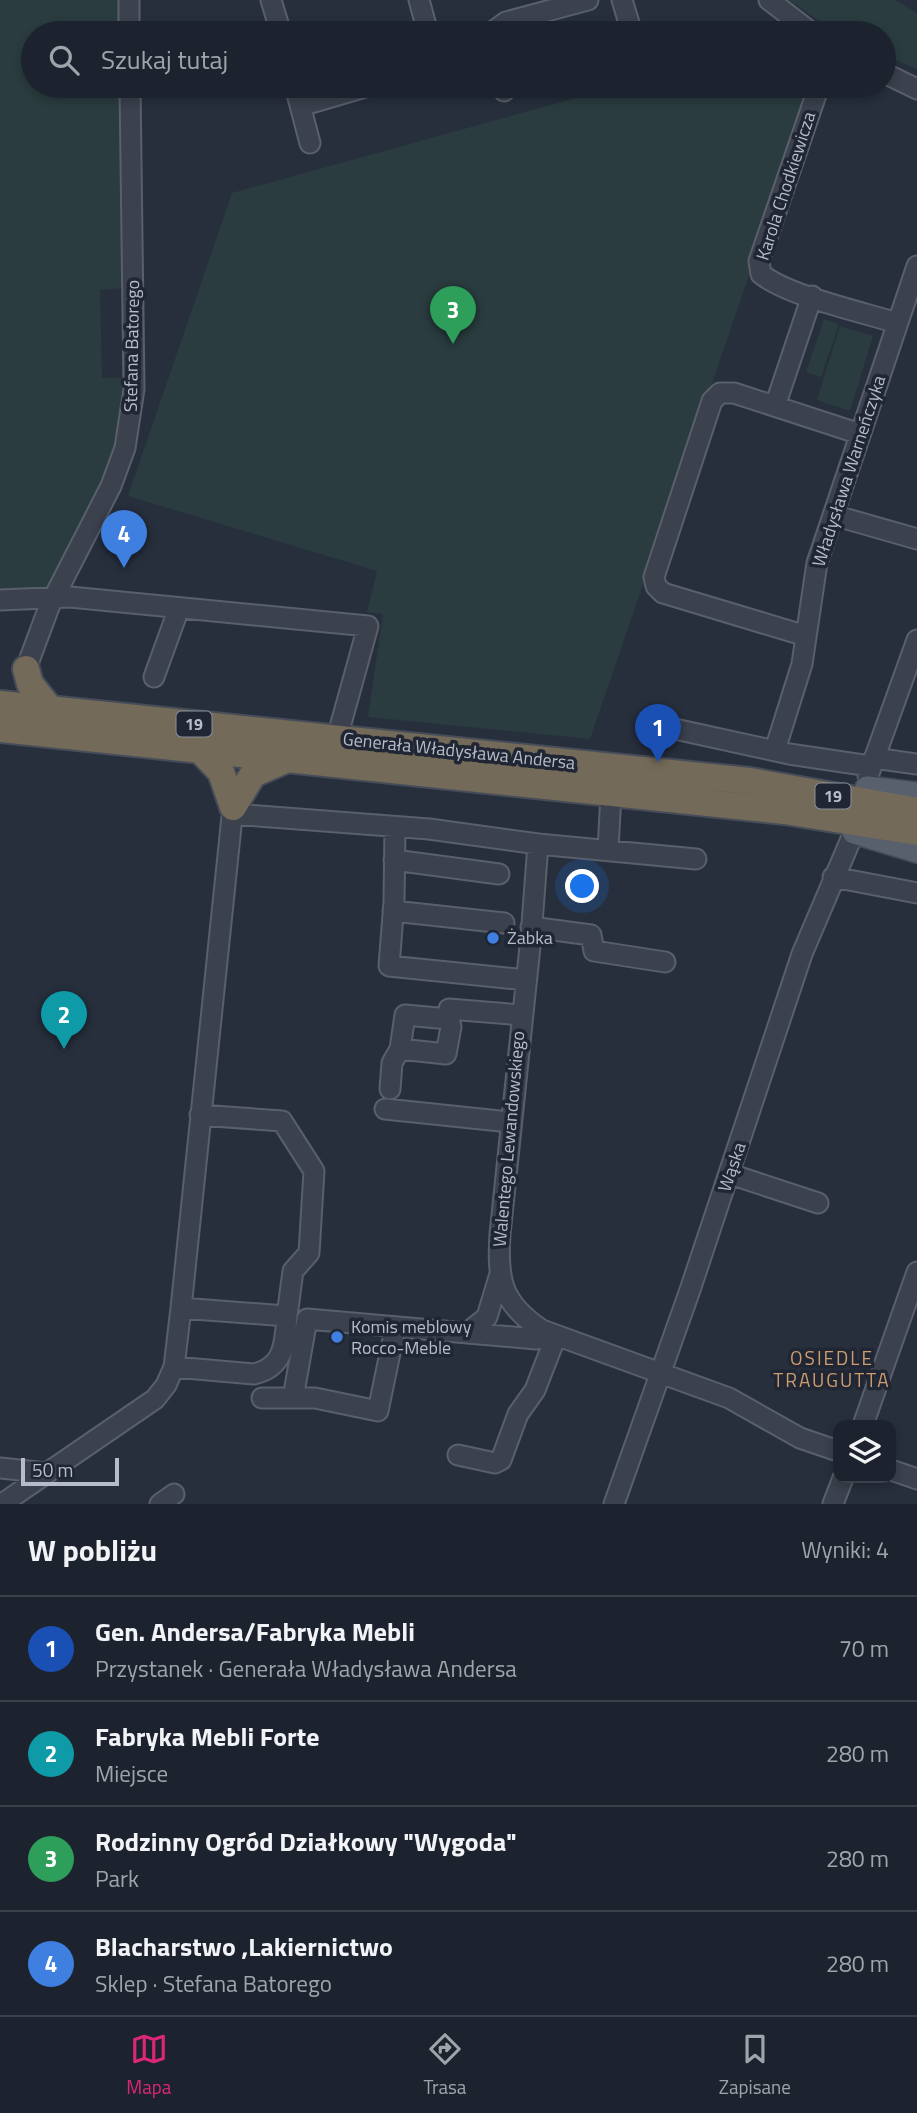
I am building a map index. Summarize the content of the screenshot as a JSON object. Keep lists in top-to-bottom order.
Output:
{
  "streets": {
    "highway": ["19", "Generała Władysława Andersa"],
    "street": [
      "Karola Chodkiewicza",
      "Stefana Batorego",
      "Władysława Warneńczyka",
      "Walentego Lewandowskiego",
      "Wąska"
    ]
  },
  "crossings": [
    ["Karola Chodkiewicza", "Władysława Warneńczyka"]
  ],
  "districts": ["OSIEDLE TRAUGUTTA"],
  "places": ["Żabka", "Komis meblowy Rocco-Meble"],
  "scale_bar": "50 m",
  "page": {
    "search": "Szukaj tutaj",
    "pins": [
      "3",
      "4",
      "1",
      "2"
    ],
    "scale": "50 m",
    "heading": ["W pobliżu", "Wyniki: 4"],
    "list": [
      {
        "mark": "1",
        "name": "Gen. Andersa/Fabryka Mebli",
        "note": "Przystanek · Generała Władysława Andersa",
        "value": "70 m"
      },
      {
        "mark": "2",
        "name": "Fabryka Mebli Forte",
        "note": "Miejsce",
        "value": "280 m"
      },
      {
        "mark": "3",
        "name": "Rodzinny Ogród Działkowy \"Wygoda\"",
        "note": "Park",
        "value": "280 m"
      },
      {
        "mark": "4",
        "name": "Blacharstwo ,Lakiernictwo",
        "note": "Sklep · Stefana Batorego",
        "value": "280 m"
      }
    ],
    "nav": ["Mapa", "Trasa", "Zapisane"]
  }
}
